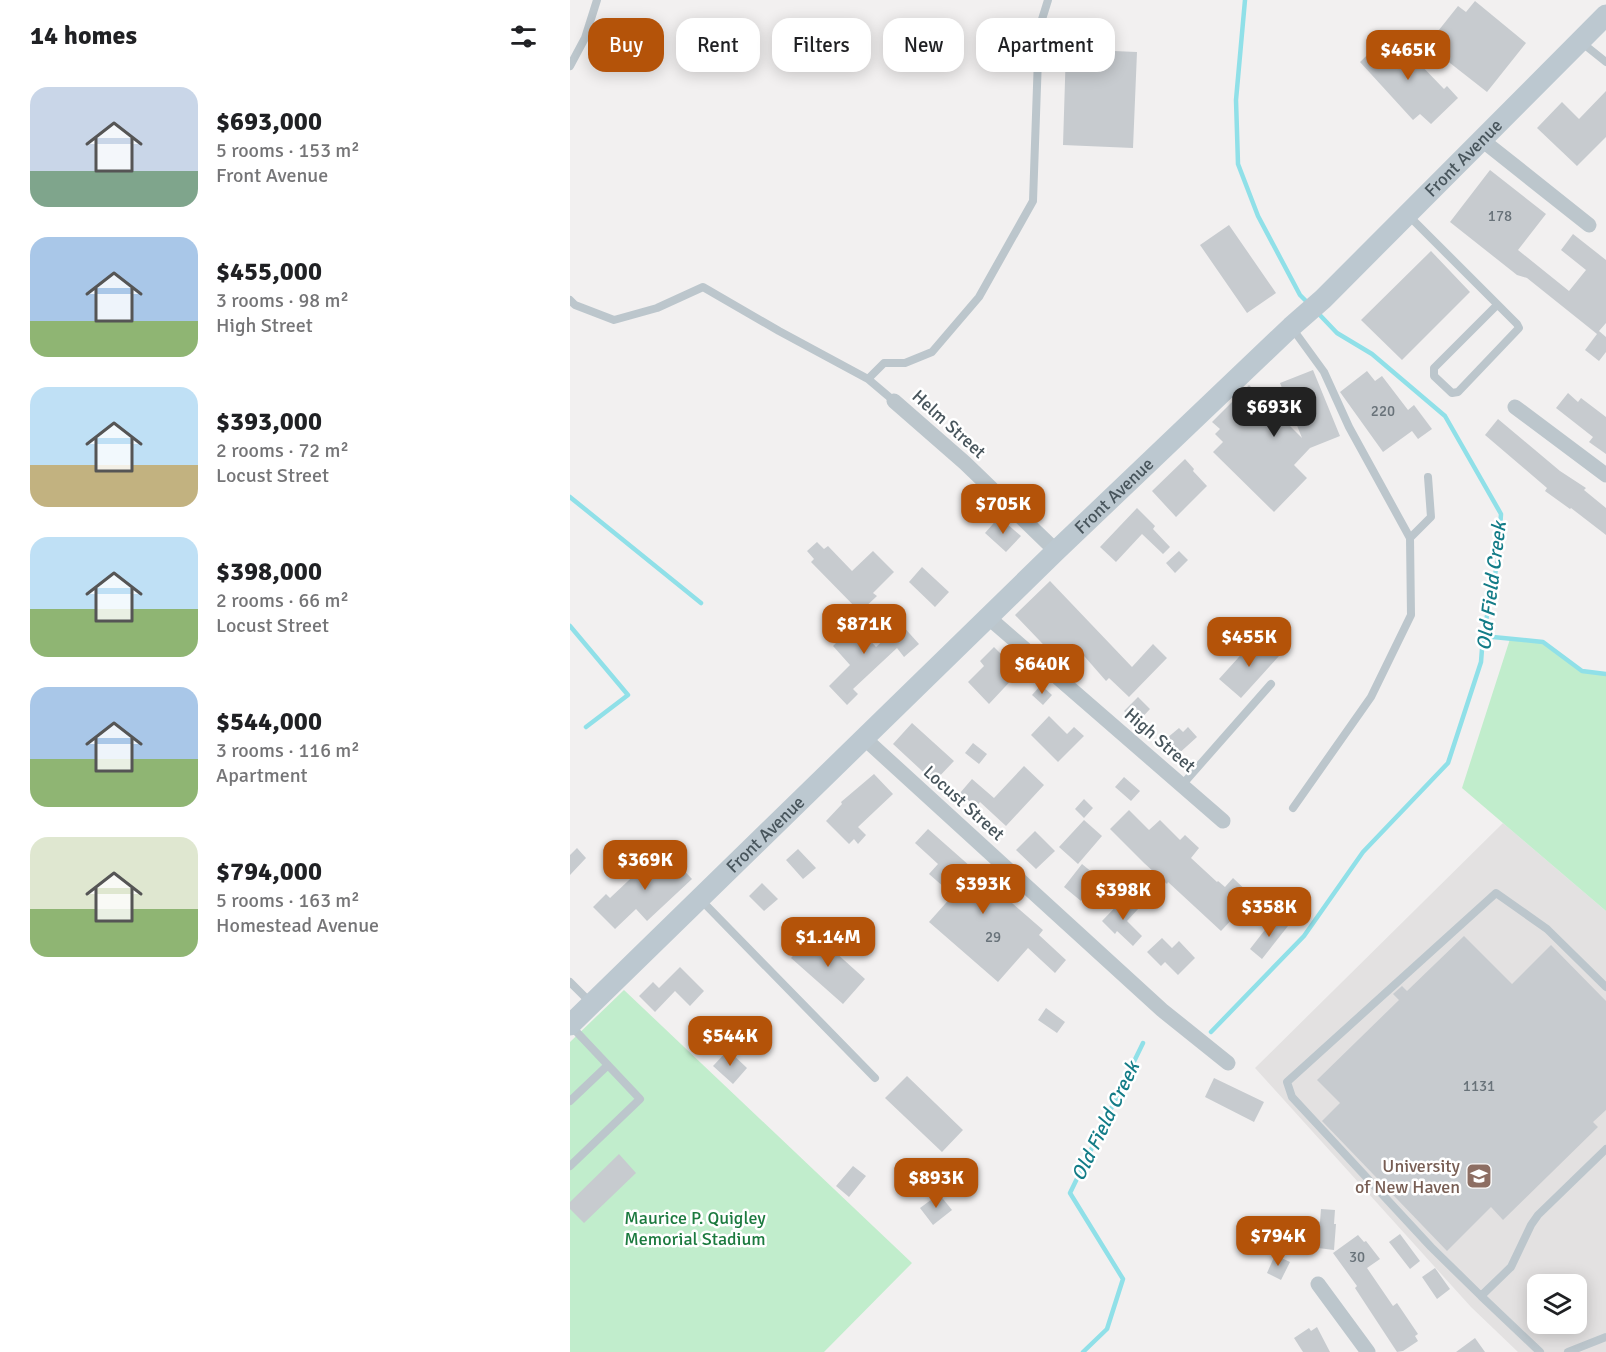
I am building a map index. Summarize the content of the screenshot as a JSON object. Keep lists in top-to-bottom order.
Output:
{
  "streets": {
    "street": [
      "Front Avenue",
      "Helm Street",
      "High Street",
      "Locust Street"
    ]
  },
  "crossings": [
    ["Front Avenue", "Helm Street"],
    ["Front Avenue", "High Street"],
    ["Front Avenue", "Locust Street"]
  ],
  "water": ["Old Field Creek"],
  "parks": ["Maurice P. Quigley Memorial Stadium"],
  "places": {
    "school or university": ["University of New Haven"]
  },
  "house_numbers": [
    "178",
    "220",
    "29",
    "1131",
    "30"
  ],
  "page": {
    "heading": "14 homes",
    "chip": [
      "Buy",
      "Rent",
      "Filters",
      "New",
      "Apartment"
    ],
    "price": [
      "$465K",
      "$693K",
      "$705K",
      "$871K",
      "$455K",
      "$640K",
      "$369K",
      "$393K",
      "$398K",
      "$358K",
      "$1.14M",
      "$544K",
      "$893K",
      "$794K"
    ],
    "list": [
      {
        "name": "$693,000",
        "note": "5 rooms · 153 m² · Front Avenue"
      },
      {
        "name": "$455,000",
        "note": "3 rooms · 98 m² · High Street"
      },
      {
        "name": "$393,000",
        "note": "2 rooms · 72 m² · Locust Street"
      },
      {
        "name": "$398,000",
        "note": "2 rooms · 66 m² · Locust Street"
      },
      {
        "name": "$544,000",
        "note": "3 rooms · 116 m² · Apartment"
      },
      {
        "name": "$794,000",
        "note": "5 rooms · 163 m² · Homestead Avenue"
      }
    ]
  }
}
